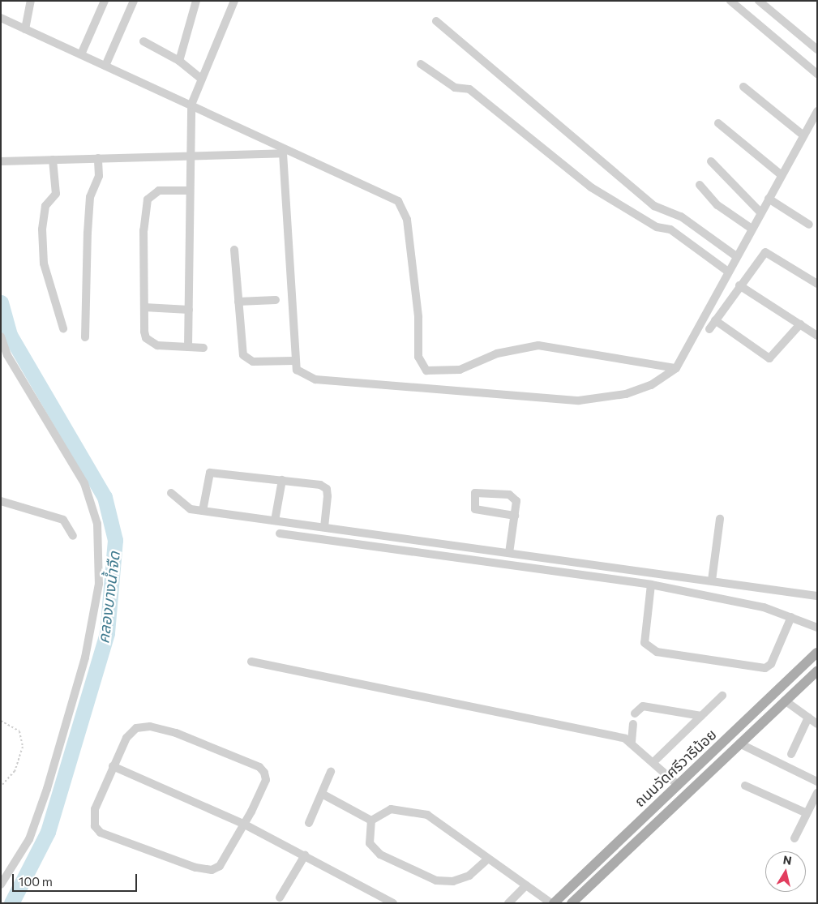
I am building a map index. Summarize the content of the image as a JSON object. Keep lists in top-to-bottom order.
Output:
{
  "streets": {
    "main road": ["ถนนวัดศรีวารีน้อย"]
  },
  "water": ["คลองบางน้ำจืด"],
  "scale_bar": "100 m",
  "north": "top"
}
